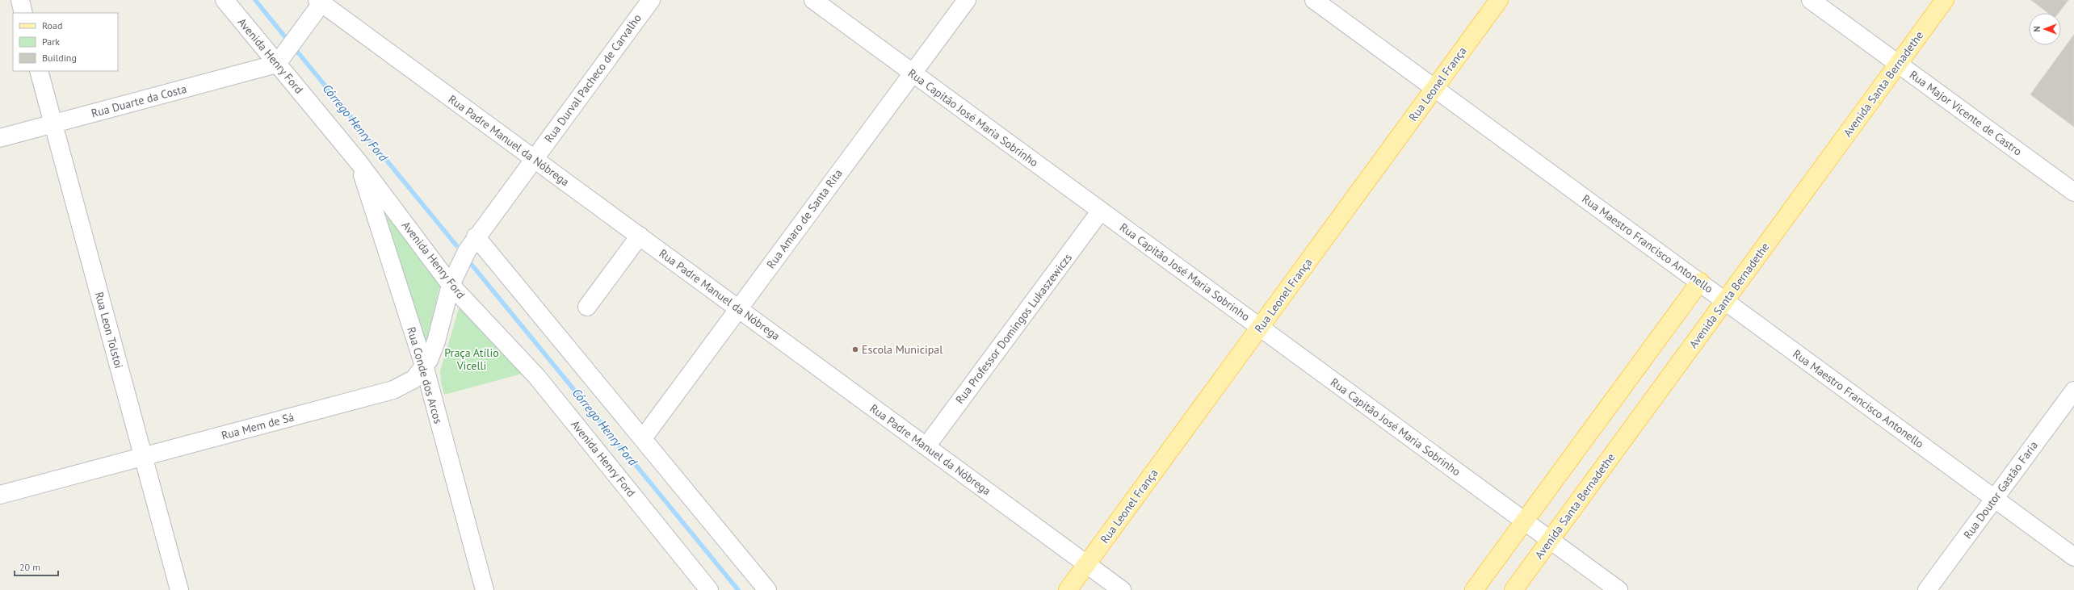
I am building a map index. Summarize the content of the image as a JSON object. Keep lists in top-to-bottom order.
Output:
{
  "streets": {
    "main road": ["Rua Leonel França", "Avenida Santa Bernadethe"],
    "street": [
      "Avenida Henry Ford",
      "Rua Durval Pacheco de Carvalho",
      "Rua Duarte da Costa",
      "Rua Major Vicente de Castro",
      "Rua Capitão José Maria Sobrinho",
      "Rua Padre Manuel da Nóbrega",
      "Rua Amaro de Santa Rita",
      "Rua Maestro Francisco Antonello",
      "Rua Professor Domingos Lukaszewiczs",
      "Rua Leon Tolstoi",
      "Rua Conde dos Arcos",
      "Rua Mem de Sá",
      "Rua Doutor Gastão Faria"
    ]
  },
  "crossings": [
    ["Avenida Henry Ford", "Rua Durval Pacheco de Carvalho"],
    ["Avenida Henry Ford", "Rua Duarte da Costa"],
    ["Avenida Henry Ford", "Rua Conde dos Arcos"],
    ["Avenida Henry Ford", "Rua Mem de Sá"],
    ["Rua Durval Pacheco de Carvalho", "Rua Padre Manuel da Nóbrega"],
    ["Rua Durval Pacheco de Carvalho", "Rua Mem de Sá"],
    ["Rua Leonel França", "Rua Capitão José Maria Sobrinho"],
    ["Rua Leonel França", "Rua Padre Manuel da Nóbrega"],
    ["Rua Leonel França", "Rua Maestro Francisco Antonello"],
    ["Avenida Santa Bernadethe", "Rua Major Vicente de Castro"],
    ["Avenida Santa Bernadethe", "Rua Capitão José Maria Sobrinho"],
    ["Avenida Santa Bernadethe", "Rua Maestro Francisco Antonello"],
    ["Rua Duarte da Costa", "Rua Leon Tolstoi"],
    ["Rua Capitão José Maria Sobrinho", "Rua Amaro de Santa Rita"],
    ["Rua Capitão José Maria Sobrinho", "Rua Professor Domingos Lukaszewiczs"],
    ["Rua Padre Manuel da Nóbrega", "Rua Amaro de Santa Rita"],
    ["Rua Padre Manuel da Nóbrega", "Rua Professor Domingos Lukaszewiczs"],
    ["Rua Maestro Francisco Antonello", "Rua Doutor Gastão Faria"],
    ["Rua Leon Tolstoi", "Rua Mem de Sá"],
    ["Rua Conde dos Arcos", "Rua Mem de Sá"]
  ],
  "water": ["Córrego Henry Ford"],
  "parks": ["Praça Atílio Vicelli"],
  "places": ["Escola Municipal"],
  "legend": ["Road", "Park", "Building"],
  "scale_bar": "20 m",
  "north": "left"
}
